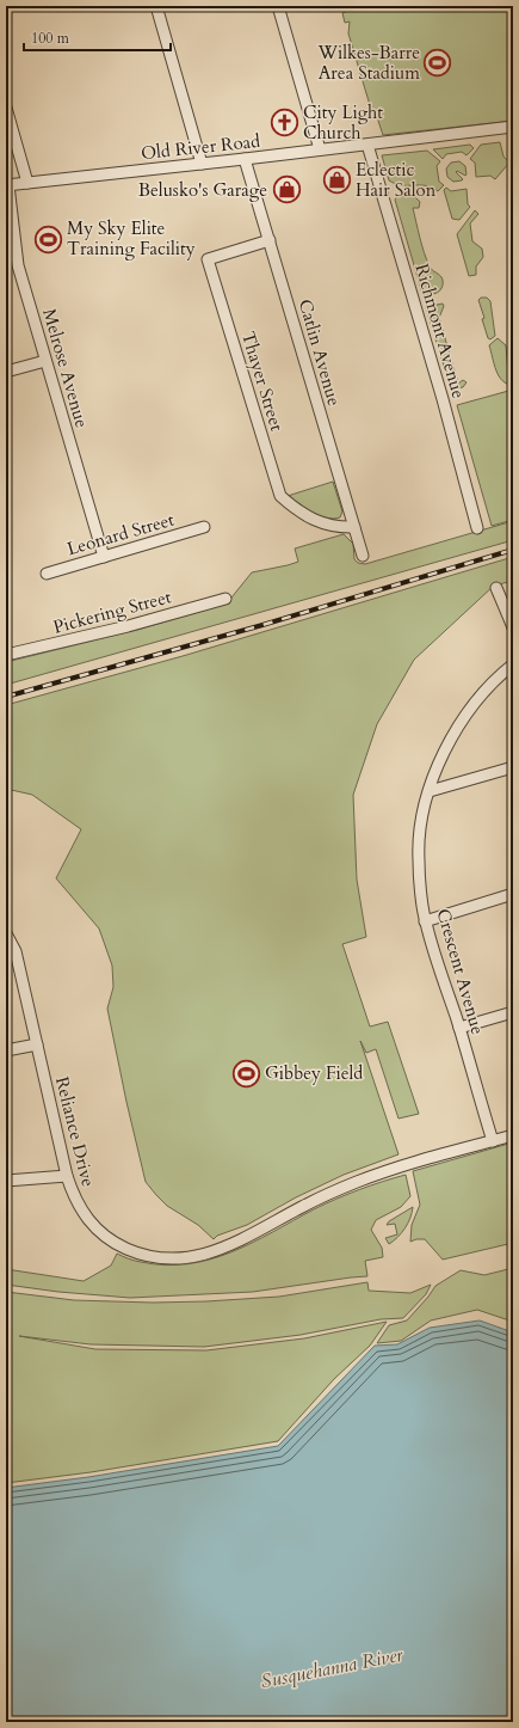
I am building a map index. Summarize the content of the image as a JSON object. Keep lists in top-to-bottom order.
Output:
{
  "streets": {
    "street": [
      "Old River Road",
      "Richmont Avenue",
      "Catlin Avenue",
      "Melrose Avenue",
      "Thayer Street",
      "Leonard Street",
      "Pickering Street",
      "Crescent Avenue",
      "Reliance Drive"
    ]
  },
  "crossings": [
    ["Old River Road", "Richmont Avenue"],
    ["Old River Road", "Catlin Avenue"],
    ["Old River Road", "Melrose Avenue"],
    ["Catlin Avenue", "Thayer Street"],
    ["Melrose Avenue", "Leonard Street"],
    ["Crescent Avenue", "Reliance Drive"]
  ],
  "water": ["Susquehanna River"],
  "places": {
    "sports": ["Wilkes-Barre Area Stadium", "My Sky Elite Training Facility", "Gibbey Field"],
    "church": ["City Light Church"],
    "shop": ["Eclectic Hair Salon", "Belusko's Garage"]
  },
  "scale_bar": "100 m"
}
